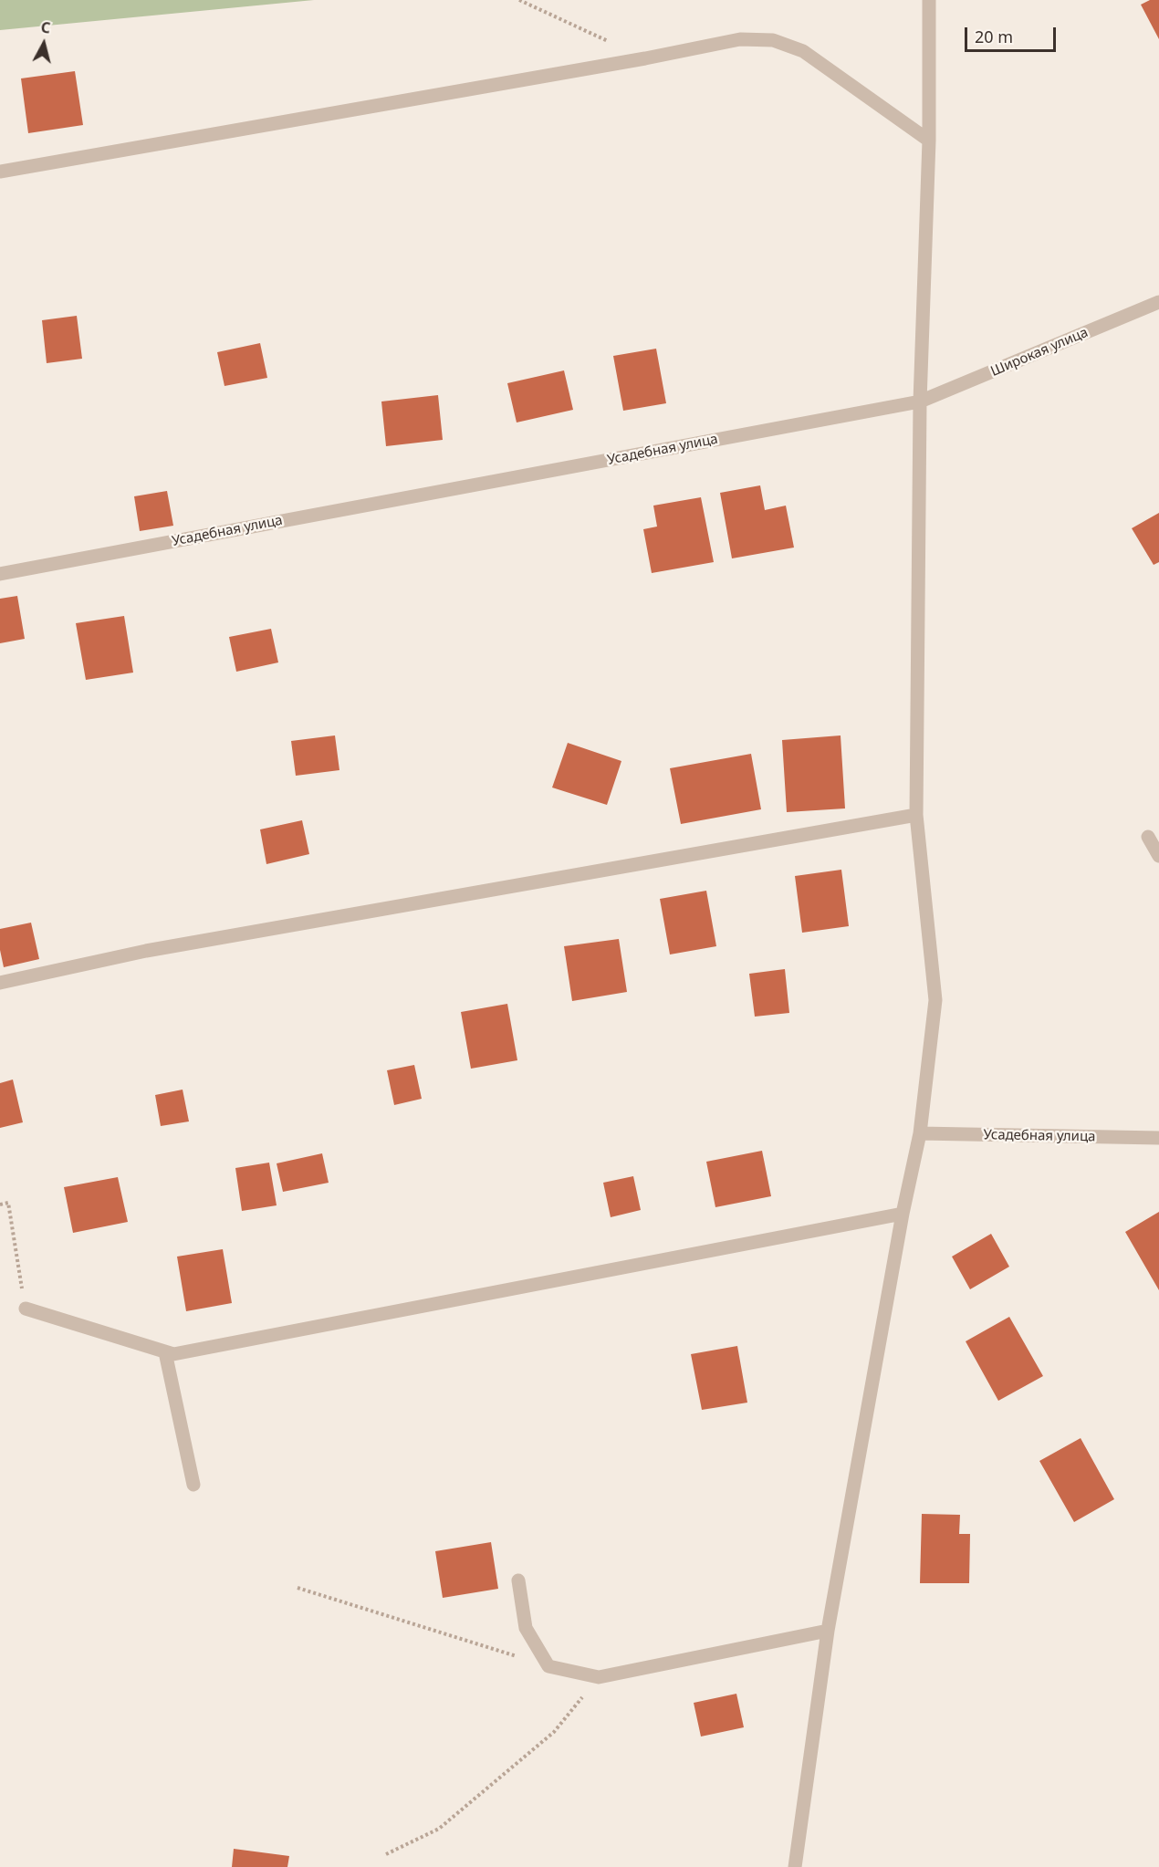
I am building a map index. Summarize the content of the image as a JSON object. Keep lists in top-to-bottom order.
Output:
{
  "streets": {
    "street": ["Широкая улица", "Усадебная улица"]
  },
  "crossings": [
    ["Широкая улица", "Усадебная улица"]
  ],
  "scale_bar": "20 m",
  "north": "top"
}
